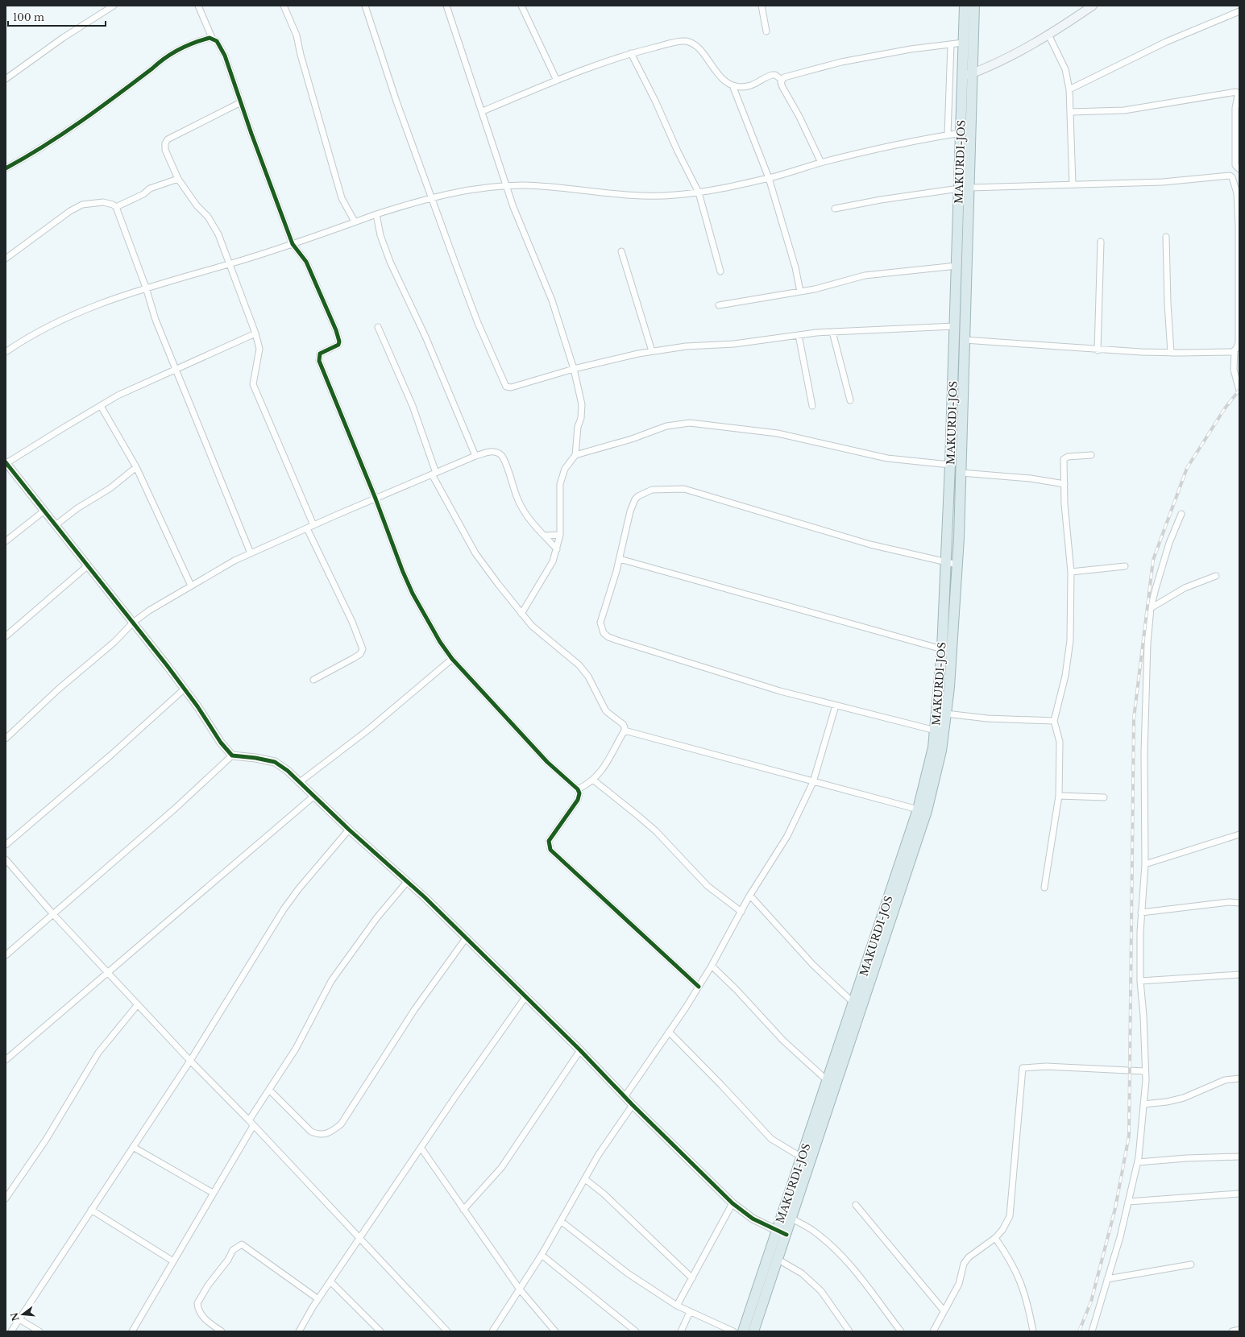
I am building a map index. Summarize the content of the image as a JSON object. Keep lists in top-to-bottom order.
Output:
{
  "streets": {
    "highway": ["MAKURDI-JOS"]
  },
  "scale_bar": "100 m",
  "north": "left"
}
